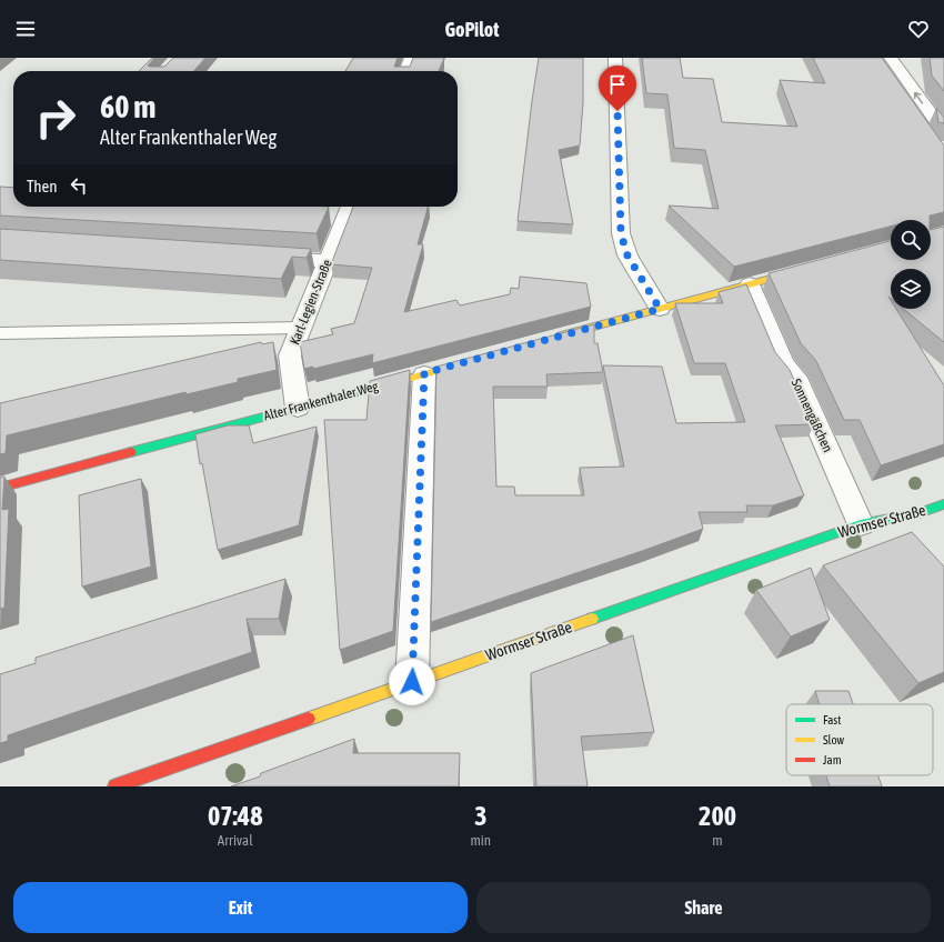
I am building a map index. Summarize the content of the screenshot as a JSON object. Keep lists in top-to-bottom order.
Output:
{
  "streets": {
    "street": [
      "Karl-Legien-Straße",
      "Alter Frankenthaler Weg",
      "Sonnengäßchen",
      "Wormser Straße"
    ]
  },
  "crossings": [
    ["Karl-Legien-Straße", "Alter Frankenthaler Weg"],
    ["Sonnengäßchen", "Wormser Straße"]
  ],
  "legend": ["Fast", "Slow", "Jam"],
  "page": {
    "header": "GoPilot",
    "turn": ["60 m", "Alter Frankenthaler Weg"],
    "then": "Then",
    "eta": [
      "07:48",
      "Arrival",
      "3",
      "min",
      "200",
      "m"
    ],
    "buttons": ["Exit", "Share"]
  }
}
